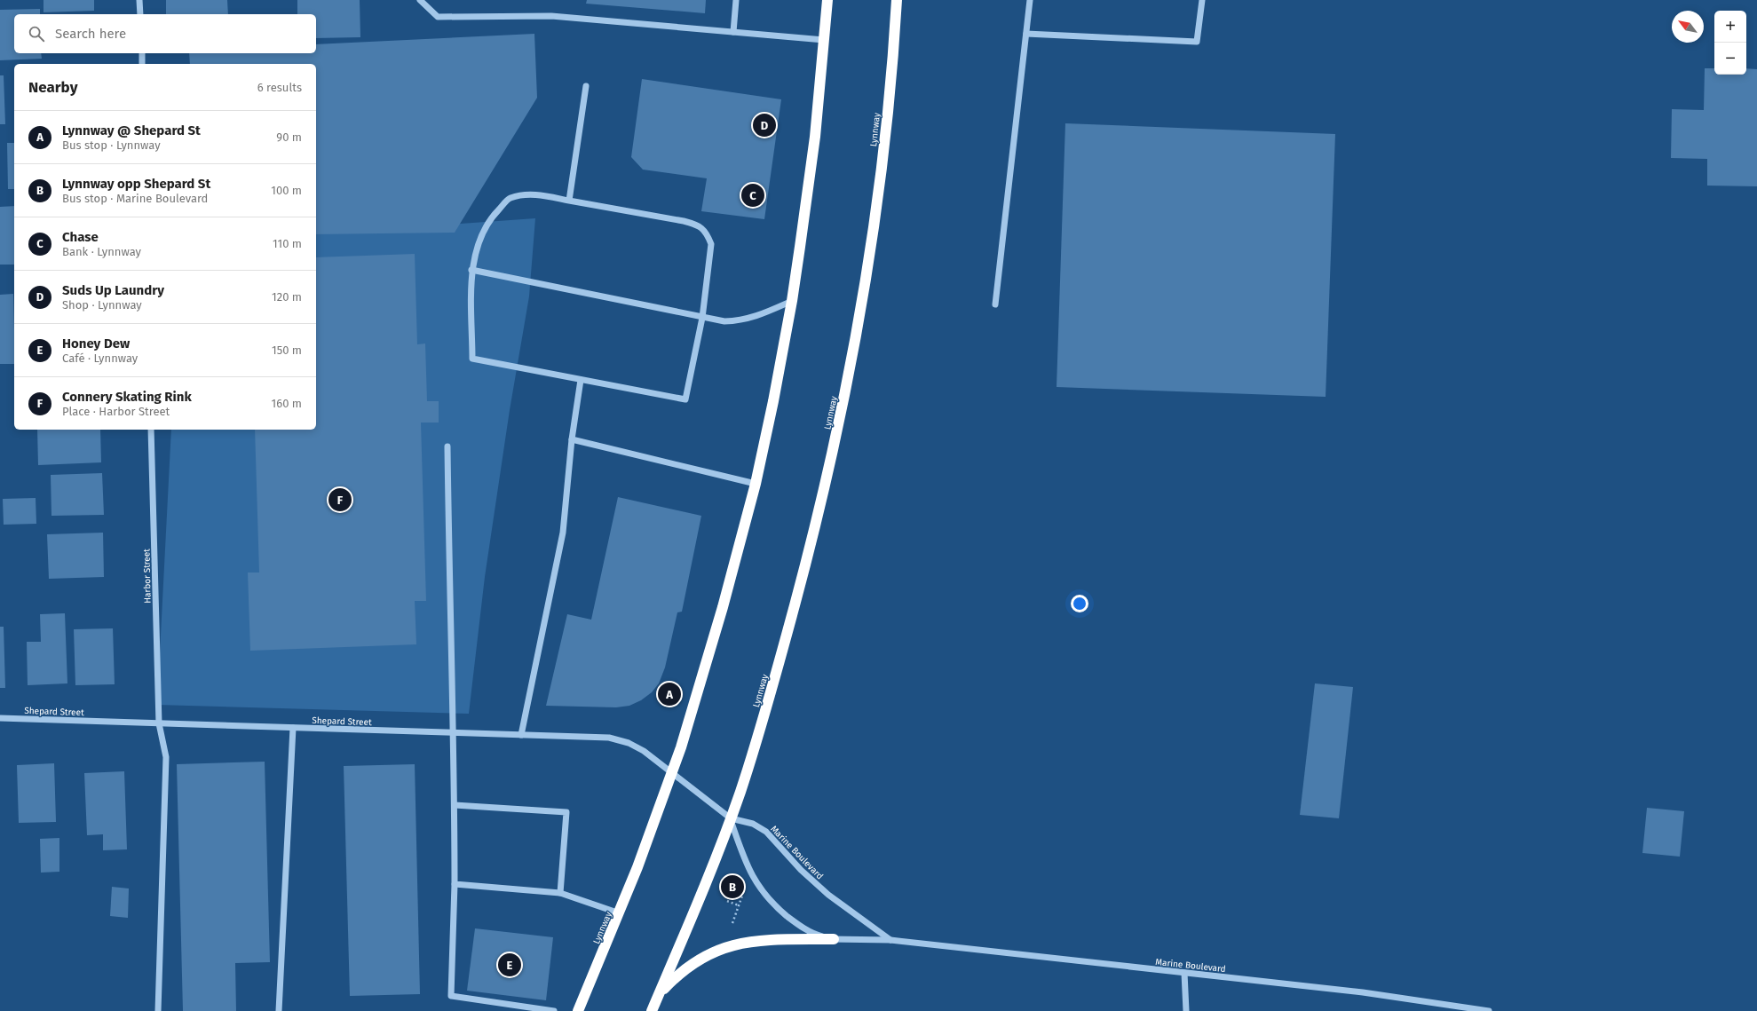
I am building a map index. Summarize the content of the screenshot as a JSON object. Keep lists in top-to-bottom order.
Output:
{
  "streets": {
    "highway": ["Lynnway"],
    "street": ["Harbor Street", "Shepard Street", "Marine Boulevard"]
  },
  "crossings": [
    ["Lynnway", "Shepard Street"],
    ["Lynnway", "Marine Boulevard"],
    ["Harbor Street", "Shepard Street"]
  ],
  "north": "top left",
  "page": {
    "map_buttons": ["+", "−"],
    "search": "Search here",
    "heading": ["Nearby", "6 results"],
    "list": [
      {
        "mark": "A",
        "name": "Lynnway @ Shepard St",
        "note": "Bus stop · Lynnway",
        "value": "90 m"
      },
      {
        "mark": "B",
        "name": "Lynnway opp Shepard St",
        "note": "Bus stop · Marine Boulevard",
        "value": "100 m"
      },
      {
        "mark": "C",
        "name": "Chase",
        "note": "Bank · Lynnway",
        "value": "110 m"
      },
      {
        "mark": "D",
        "name": "Suds Up Laundry",
        "note": "Shop · Lynnway",
        "value": "120 m"
      },
      {
        "mark": "E",
        "name": "Honey Dew",
        "note": "Café · Lynnway",
        "value": "150 m"
      },
      {
        "mark": "F",
        "name": "Connery Skating Rink",
        "note": "Place · Harbor Street",
        "value": "160 m"
      }
    ],
    "pins": [
      "D",
      "C",
      "F",
      "A",
      "B",
      "E"
    ]
  }
}
